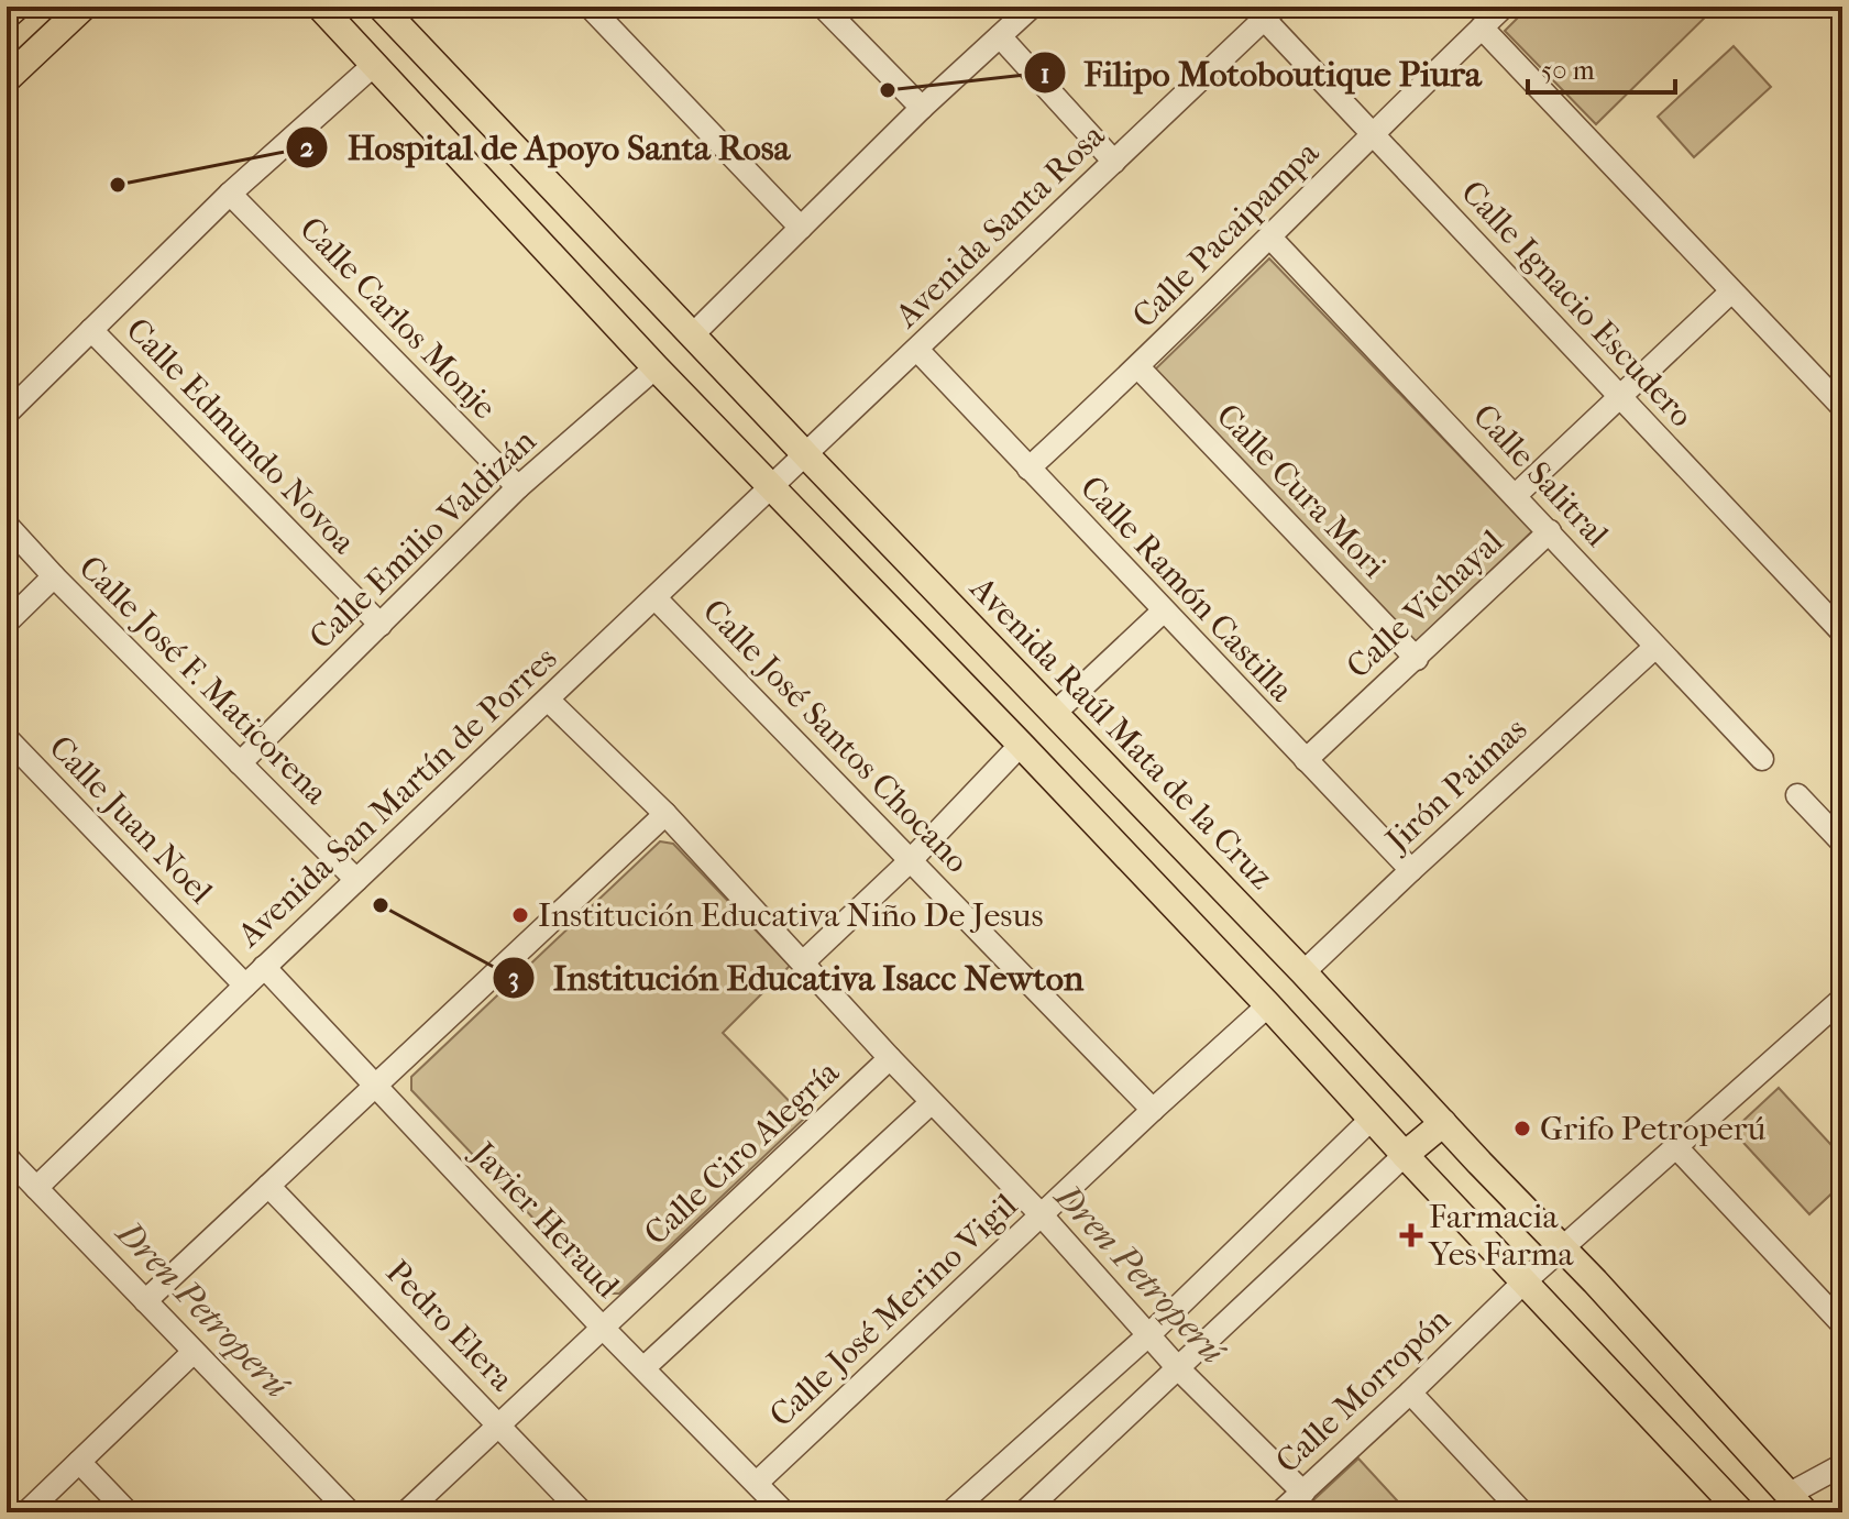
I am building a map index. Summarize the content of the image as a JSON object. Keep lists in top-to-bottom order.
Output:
{
  "streets": {
    "main road": ["Avenida Raúl Mata de la Cruz"],
    "street": [
      "Avenida Santa Rosa",
      "Calle Pacaipampa",
      "Calle Ignacio Escudero",
      "Calle Carlos Monje",
      "Calle Edmundo Novoa",
      "Calle Salitral",
      "Calle Cura Mori",
      "Calle Emilio Valdizán",
      "Calle Ramón Castilla",
      "Calle Vichayal",
      "Calle José F. Maticorena",
      "Calle José Santos Chocano",
      "Jirón Paimas",
      "Avenida San Martín de Porres",
      "Calle Juan Noel",
      "Calle Ciro Alegría",
      "Javier Heraud",
      "Calle José Merino Vigil",
      "Pedro Elera",
      "Calle Morropón"
    ]
  },
  "crossings": [
    ["Avenida Santa Rosa", "Calle Ignacio Escudero"],
    ["Avenida Santa Rosa", "Calle Ramón Castilla"],
    ["Avenida Santa Rosa", "Avenida Raúl Mata de la Cruz"],
    ["Avenida Santa Rosa", "Avenida San Martín de Porres"],
    ["Calle Pacaipampa", "Calle Ignacio Escudero"],
    ["Calle Pacaipampa", "Calle Salitral"],
    ["Calle Pacaipampa", "Calle Cura Mori"],
    ["Calle Pacaipampa", "Calle Ramón Castilla"],
    ["Calle Ignacio Escudero", "Calle Vichayal"],
    ["Calle Carlos Monje", "Calle Emilio Valdizán"],
    ["Calle Edmundo Novoa", "Calle Emilio Valdizán"],
    ["Calle Salitral", "Calle Vichayal"],
    ["Calle Salitral", "Jirón Paimas"],
    ["Calle Cura Mori", "Calle Vichayal"],
    ["Calle Emilio Valdizán", "Calle José F. Maticorena"],
    ["Calle Ramón Castilla", "Calle Vichayal"],
    ["Calle Ramón Castilla", "Jirón Paimas"],
    ["Calle José F. Maticorena", "Avenida San Martín de Porres"],
    ["Avenida Raúl Mata de la Cruz", "Jirón Paimas"],
    ["Avenida Raúl Mata de la Cruz", "Avenida San Martín de Porres"],
    ["Avenida Raúl Mata de la Cruz", "Calle Morropón"],
    ["Calle José Santos Chocano", "Avenida San Martín de Porres"],
    ["Calle José Santos Chocano", "Calle José Merino Vigil"],
    ["Avenida San Martín de Porres", "Calle Juan Noel"],
    ["Avenida San Martín de Porres", "Javier Heraud"],
    ["Calle Ciro Alegría", "Javier Heraud"],
    ["Calle Ciro Alegría", "Pedro Elera"],
    ["Javier Heraud", "Calle José Merino Vigil"]
  ],
  "water": ["Dren Petroperú"],
  "places": {
    "other": [
      "Filipo Motoboutique Piura",
      "Hospital de Apoyo Santa Rosa",
      "Institución Educativa Isacc Newton",
      "Institución Educativa Niño De Jesus",
      "Grifo Petroperú"
    ],
    "health": ["Farmacia Yes Farma"]
  },
  "scale_bar": "50 m"
}
